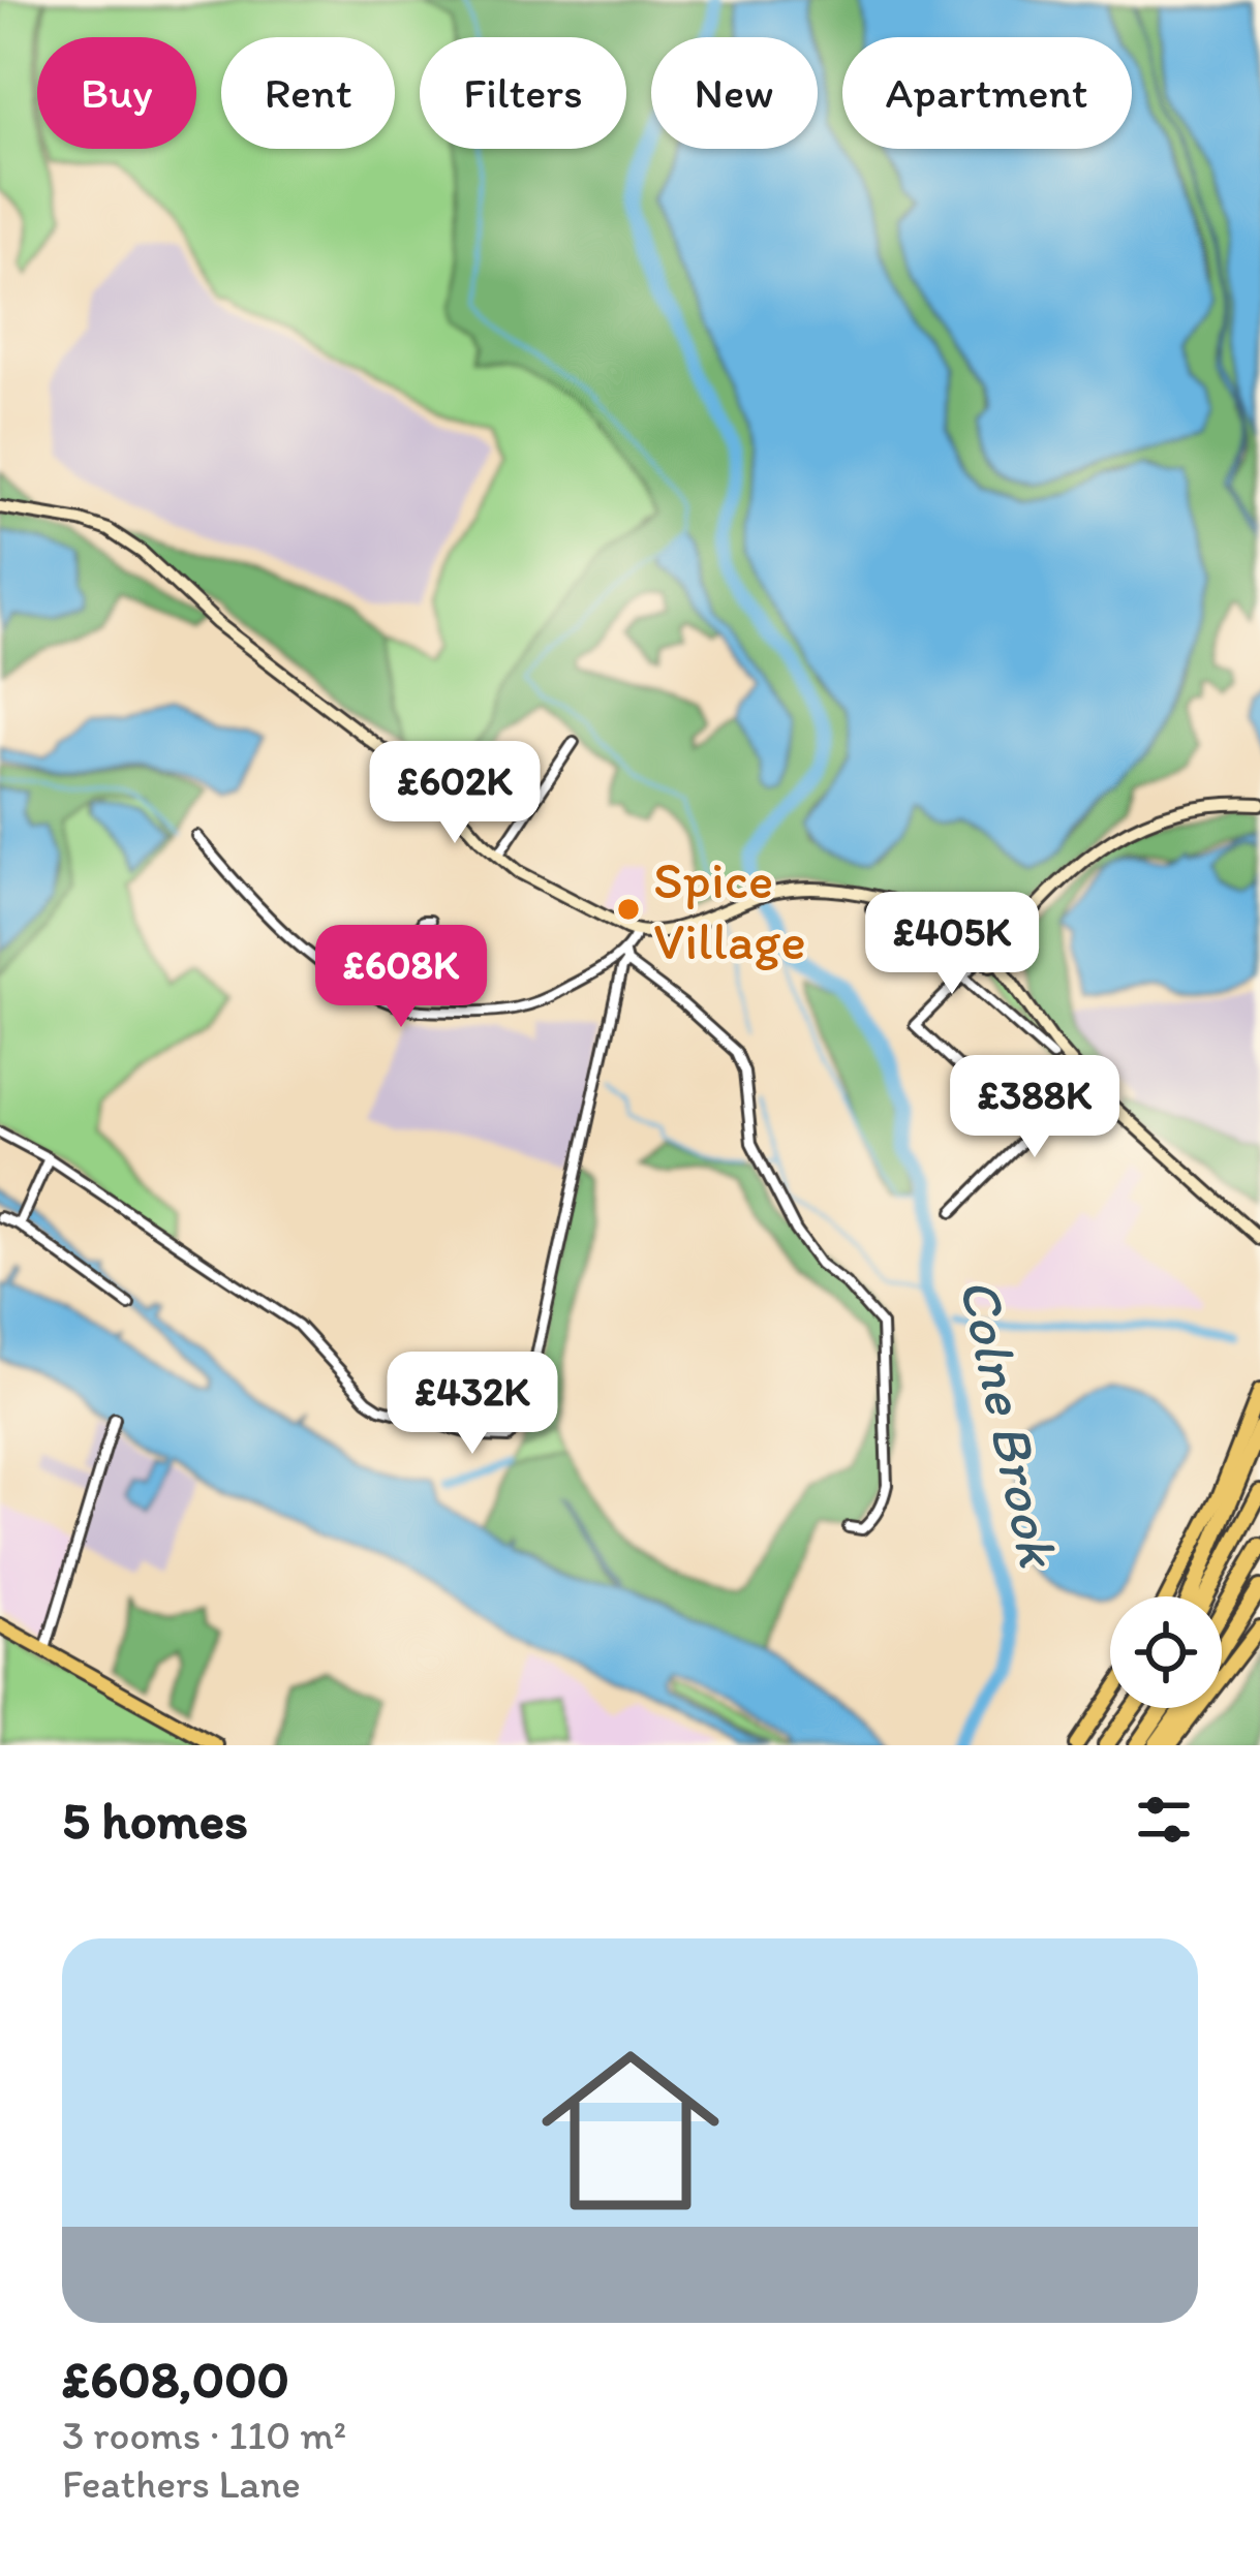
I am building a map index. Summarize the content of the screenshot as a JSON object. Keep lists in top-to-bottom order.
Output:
{
  "water": ["Colne Brook"],
  "places": ["Spice Village"],
  "page": {
    "chip": [
      "Buy",
      "Rent",
      "Filters",
      "New",
      "Apartment"
    ],
    "price": [
      "£602K",
      "£405K",
      "£608K",
      "£388K",
      "£432K"
    ],
    "heading": "5 homes",
    "list": [
      {
        "name": "£608,000",
        "note": "3 rooms · 110 m² · Feathers Lane"
      }
    ]
  }
}
